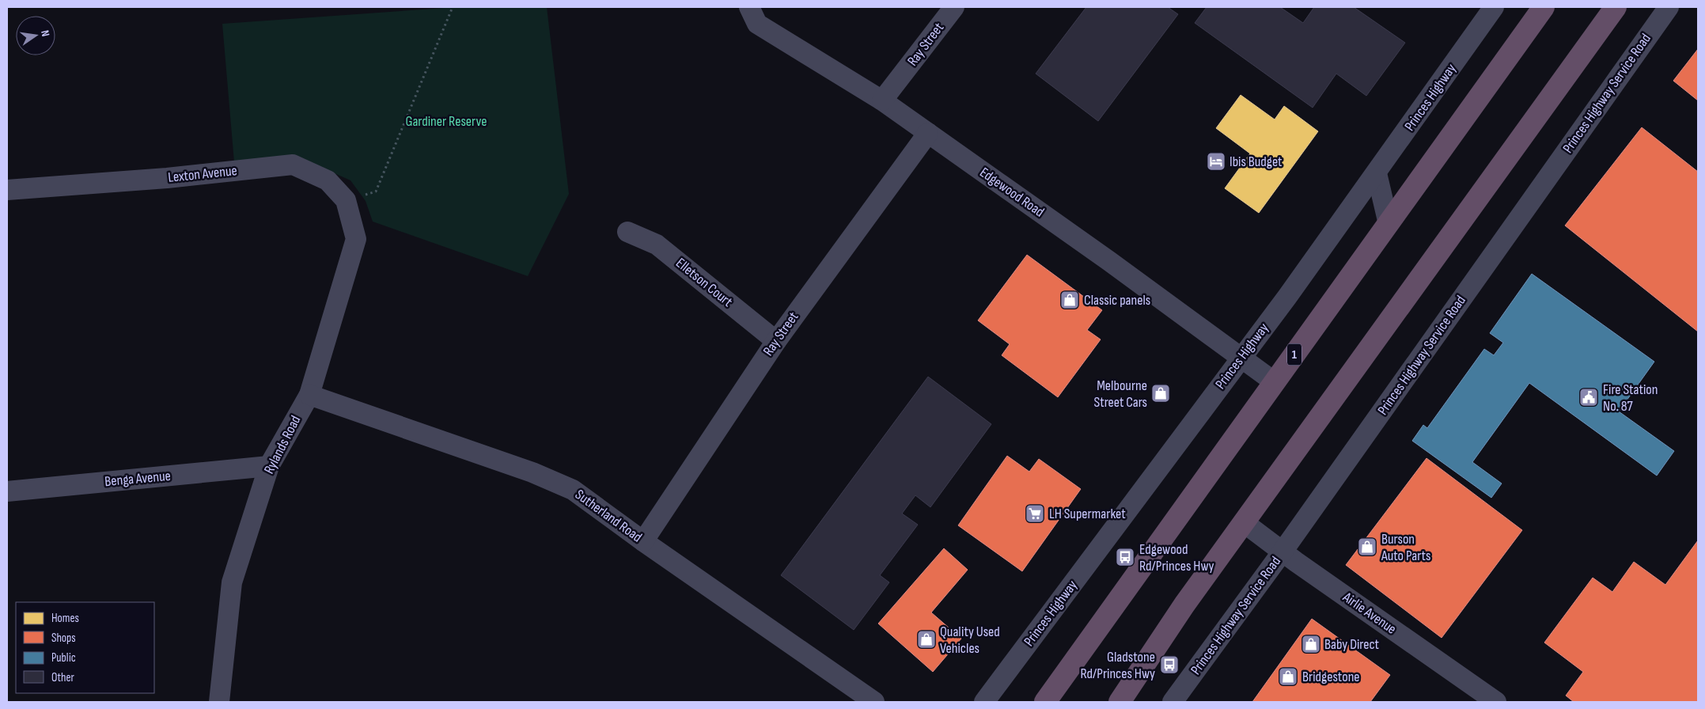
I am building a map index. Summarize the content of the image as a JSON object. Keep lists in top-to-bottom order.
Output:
{
  "streets": {
    "highway": ["1"],
    "street": [
      "Ray Street",
      "Princes Highway Service Road",
      "Princes Highway",
      "Lexton Avenue",
      "Edgewood Road",
      "Elletson Court",
      "Rylands Road",
      "Benga Avenue",
      "Sutherland Road",
      "Airlie Avenue"
    ]
  },
  "crossings": [
    ["Ray Street", "Edgewood Road"],
    ["Ray Street", "Elletson Court"],
    ["Ray Street", "Sutherland Road"],
    ["Princes Highway Service Road", "Airlie Avenue"],
    ["Princes Highway", "Edgewood Road"],
    ["Lexton Avenue", "Rylands Road"],
    ["Edgewood Road", "1"],
    ["Rylands Road", "Benga Avenue"],
    ["Rylands Road", "Sutherland Road"]
  ],
  "parks": ["Gardiner Reserve"],
  "places": {
    "hotel": ["Ibis Budget"],
    "shop": [
      "Classic panels",
      "Melbourne Street Cars",
      "Burson Auto Parts",
      "Quality Used Vehicles",
      "Baby Direct",
      "Bridgestone"
    ],
    "public building": ["Fire Station No. 87"],
    "supermarket": ["LH Supermarket"],
    "bus stop": ["Edgewood Rd/Princes Hwy", "Gladstone Rd/Princes Hwy"]
  },
  "legend": [
    "Homes",
    "Shops",
    "Public",
    "Other"
  ],
  "north": "right"
}
